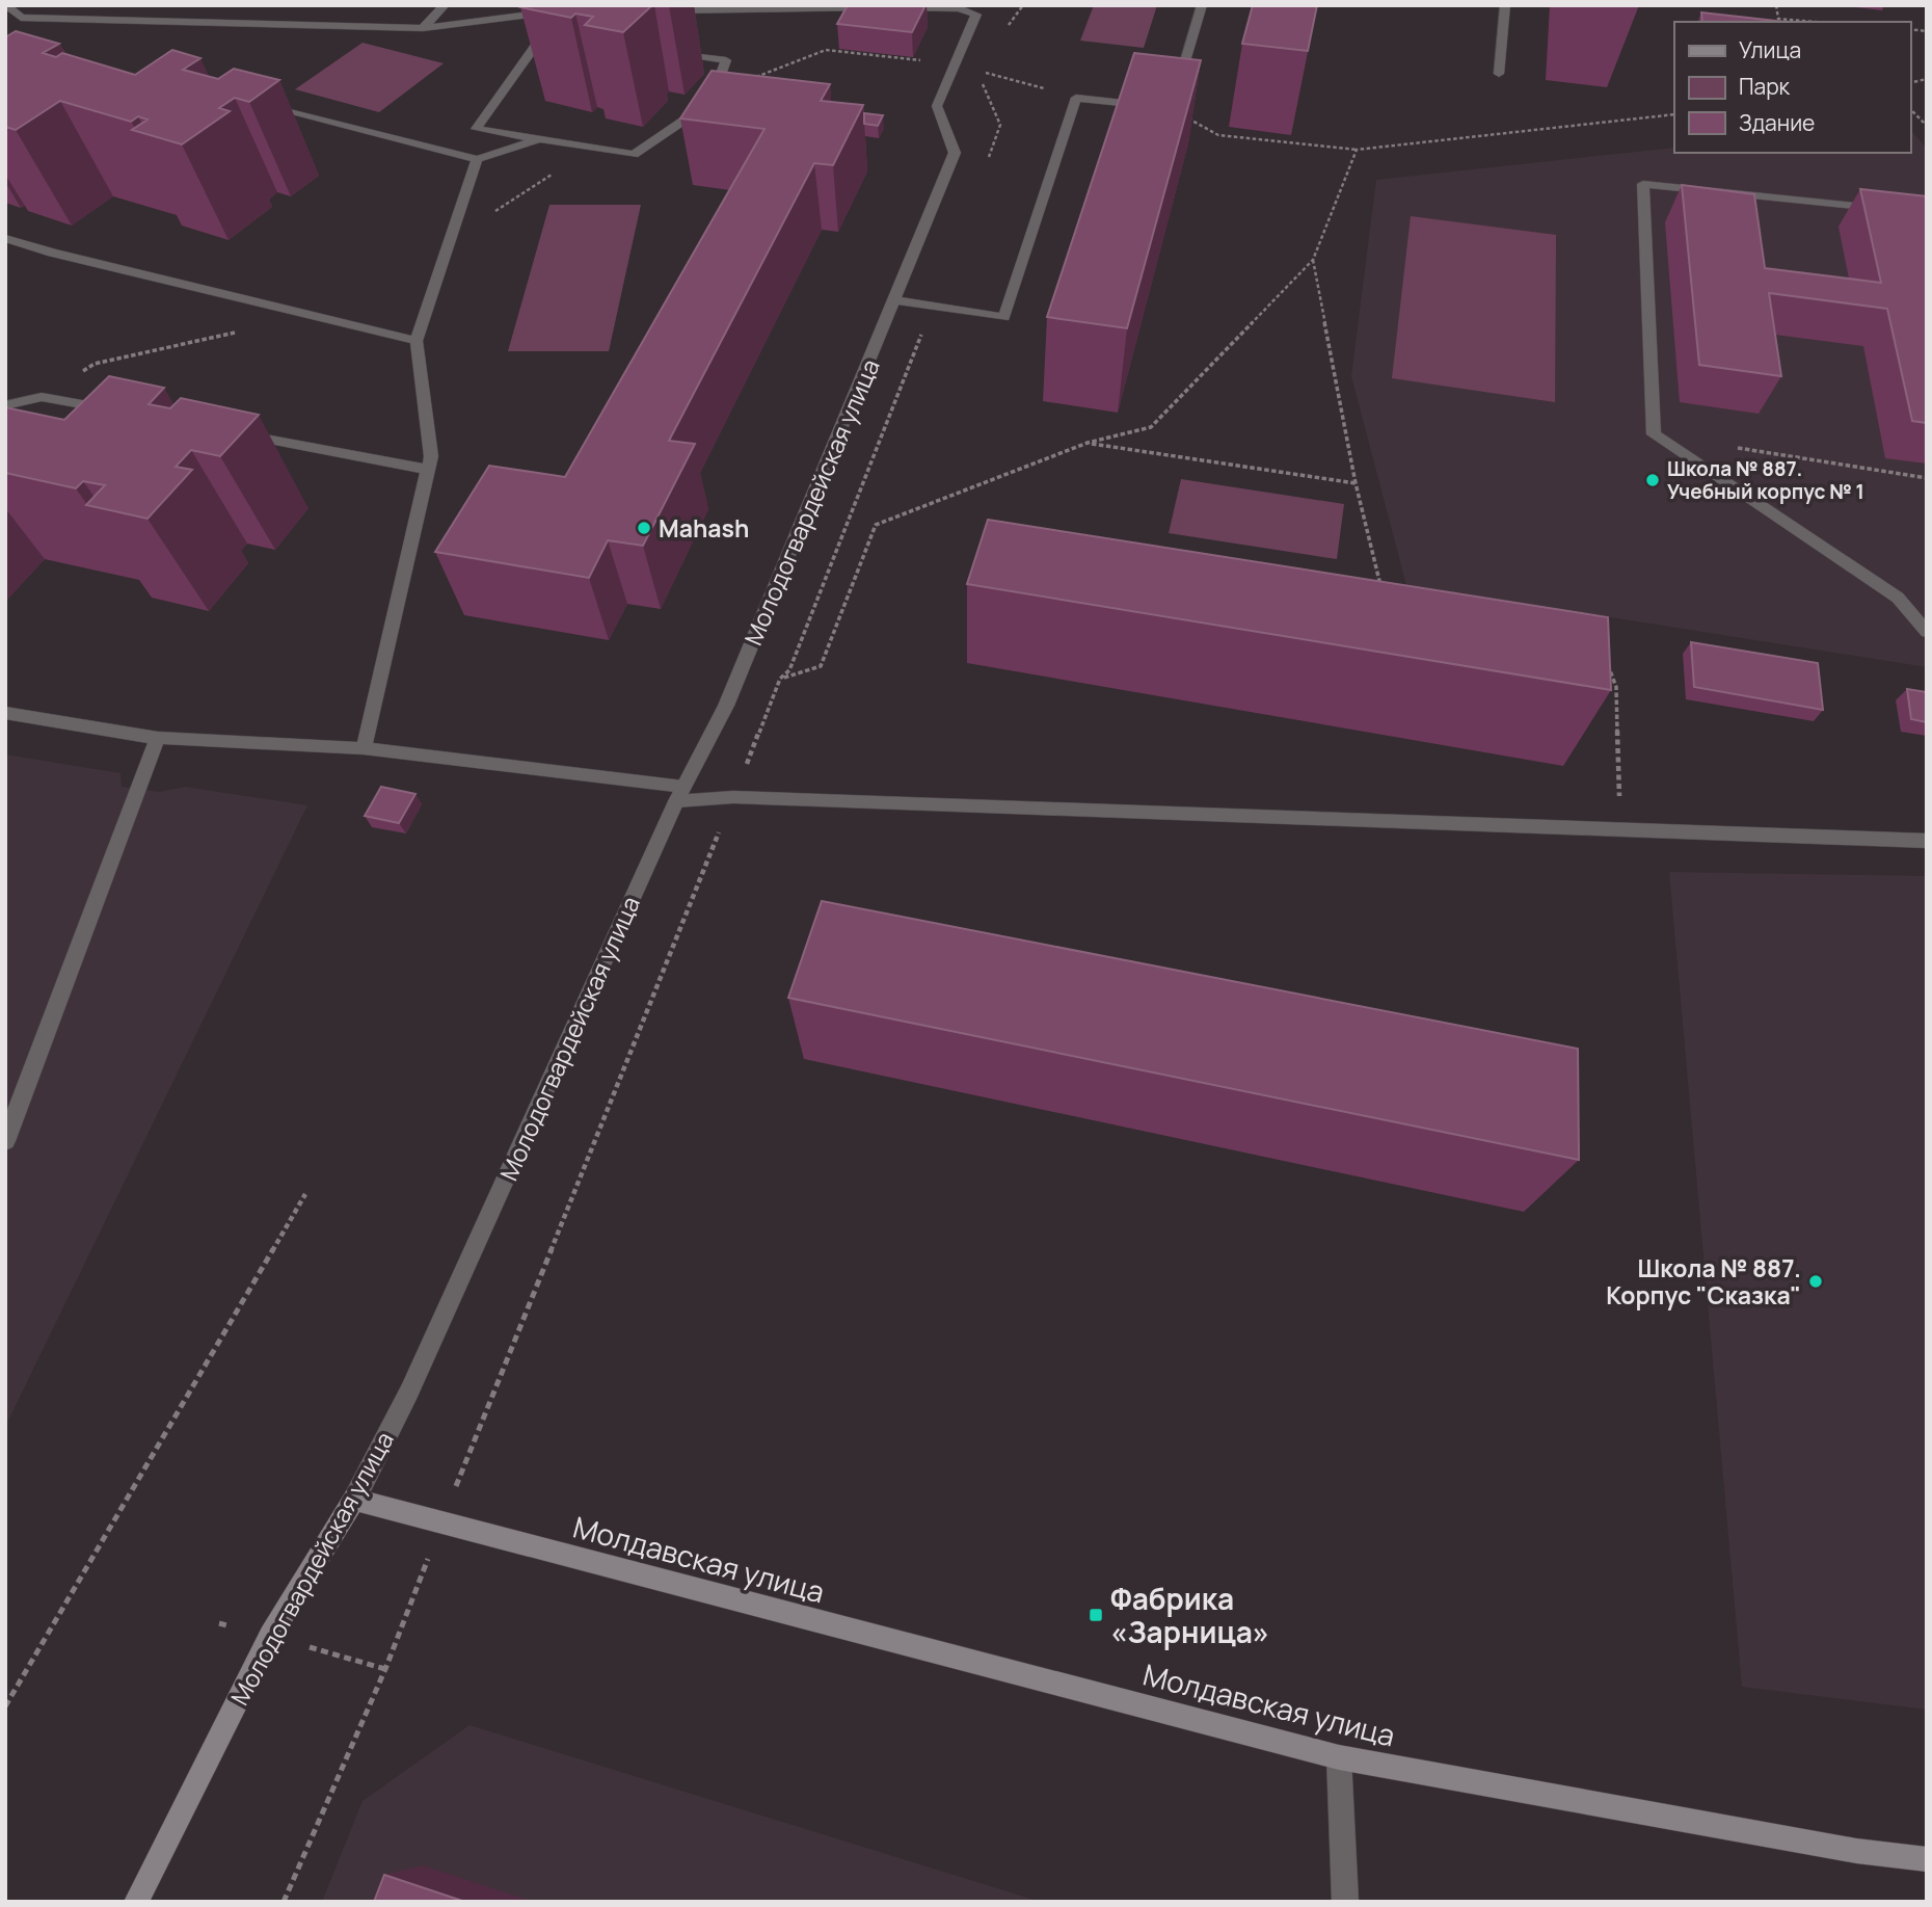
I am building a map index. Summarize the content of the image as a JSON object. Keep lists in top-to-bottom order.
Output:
{
  "streets": {
    "street": ["Молодогвардейская улица", "Молдавская улица"]
  },
  "crossings": [
    ["Молодогвардейская улица", "Молдавская улица"]
  ],
  "places": {
    "other": ["Школа № 887. Учебный корпус № 1", "Mahash", "Школа № 887. Корпус \"Сказка\""],
    "transit": ["Фабрика «Зарница»"]
  },
  "legend": ["Улица", "Парк", "Здание"]
}
